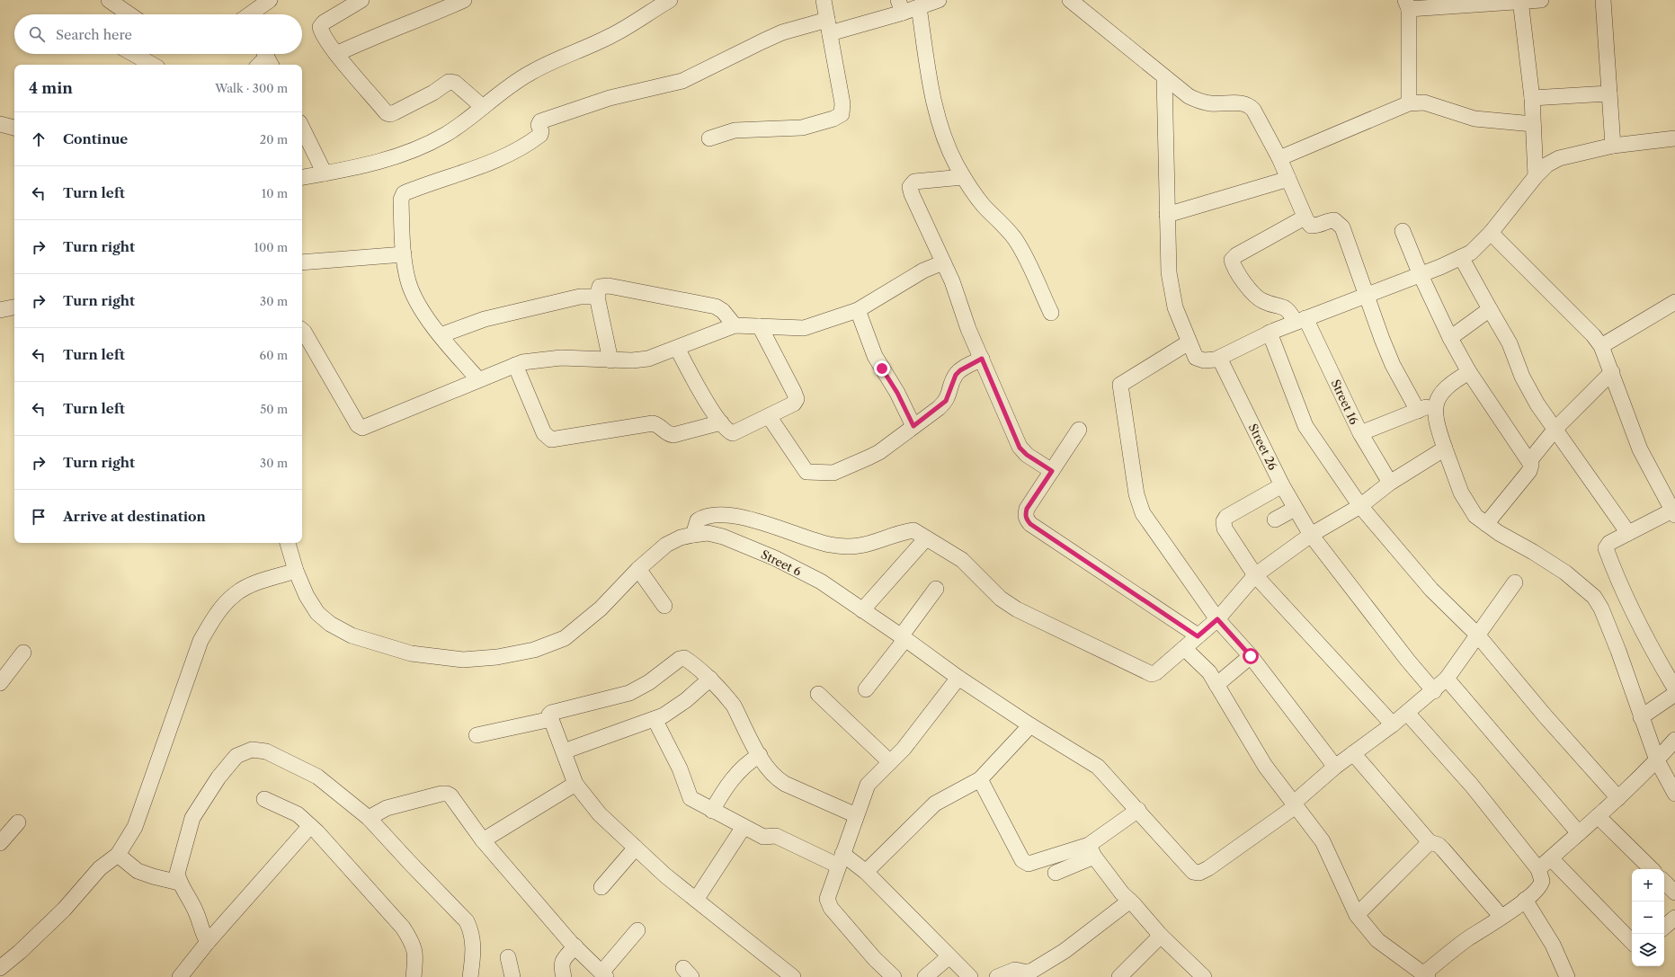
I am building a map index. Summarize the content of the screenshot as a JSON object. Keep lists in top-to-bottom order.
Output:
{
  "streets": {
    "street": ["Street 16", "Street 26", "Street 6"]
  },
  "crossings": [
    ["Street 26", "Street 6"]
  ],
  "page": {
    "search": "Search here",
    "heading": ["4 min", "Walk · 300 m"],
    "list": [
      ["Continue", "20 m"],
      ["Turn left", "10 m"],
      ["Turn right", "100 m"],
      ["Turn right", "30 m"],
      ["Turn left", "60 m"],
      ["Turn left", "50 m"],
      ["Turn right", "30 m"],
      "Arrive at destination"
    ],
    "map_buttons": ["+", "−"]
  }
}
